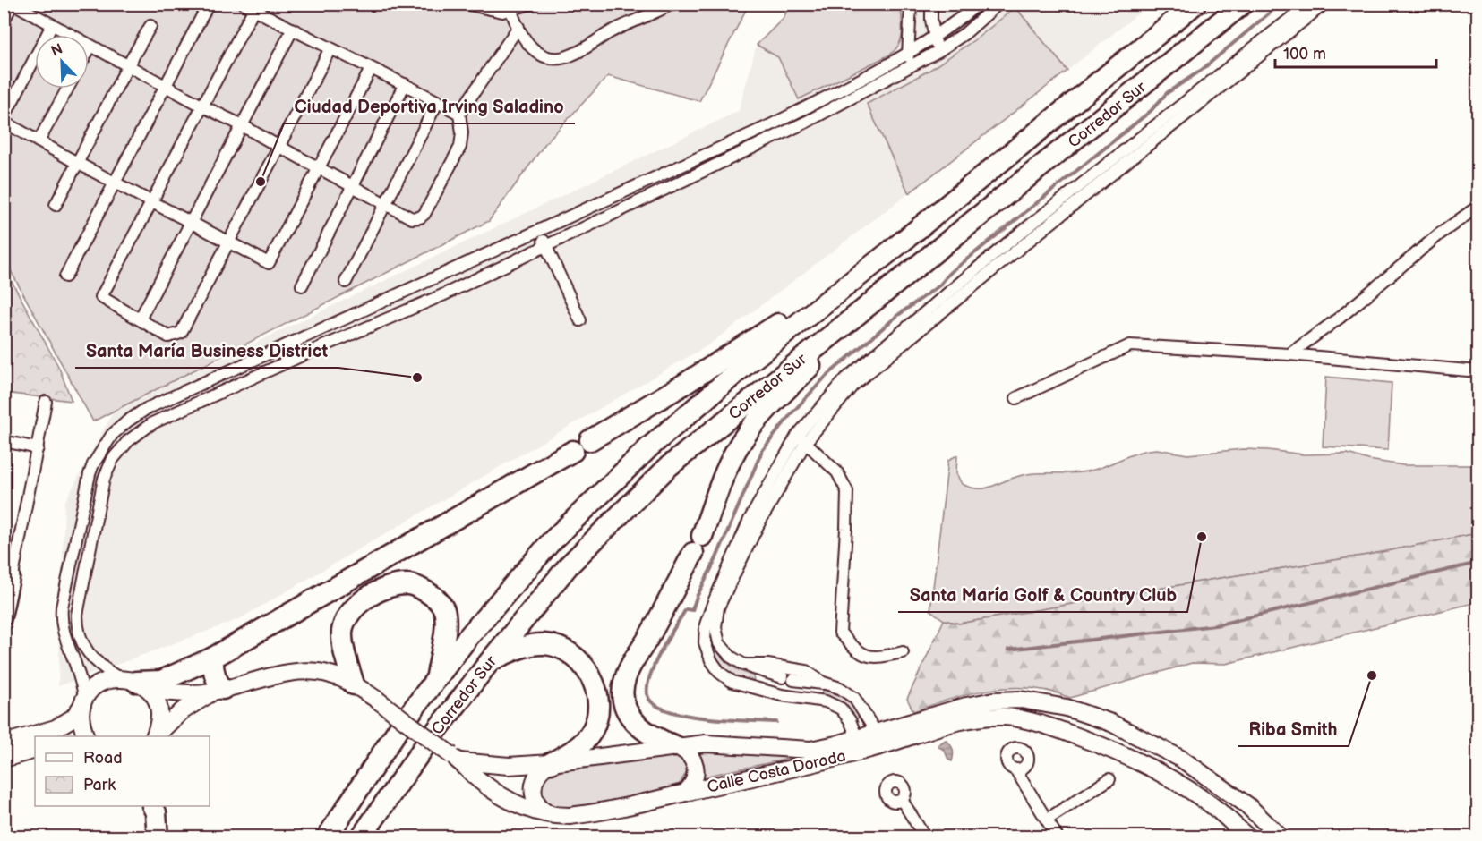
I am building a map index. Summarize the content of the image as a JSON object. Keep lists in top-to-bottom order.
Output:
{
  "streets": {
    "highway": ["Corredor Sur"],
    "main road": ["Calle Costa Dorada"]
  },
  "places": [
    "Ciudad Deportiva Irving Saladino",
    "Santa María Business District",
    "Santa María Golf & Country Club",
    "Riba Smith"
  ],
  "legend": ["Road", "Park"],
  "scale_bar": "100 m",
  "north": "top left"
}
